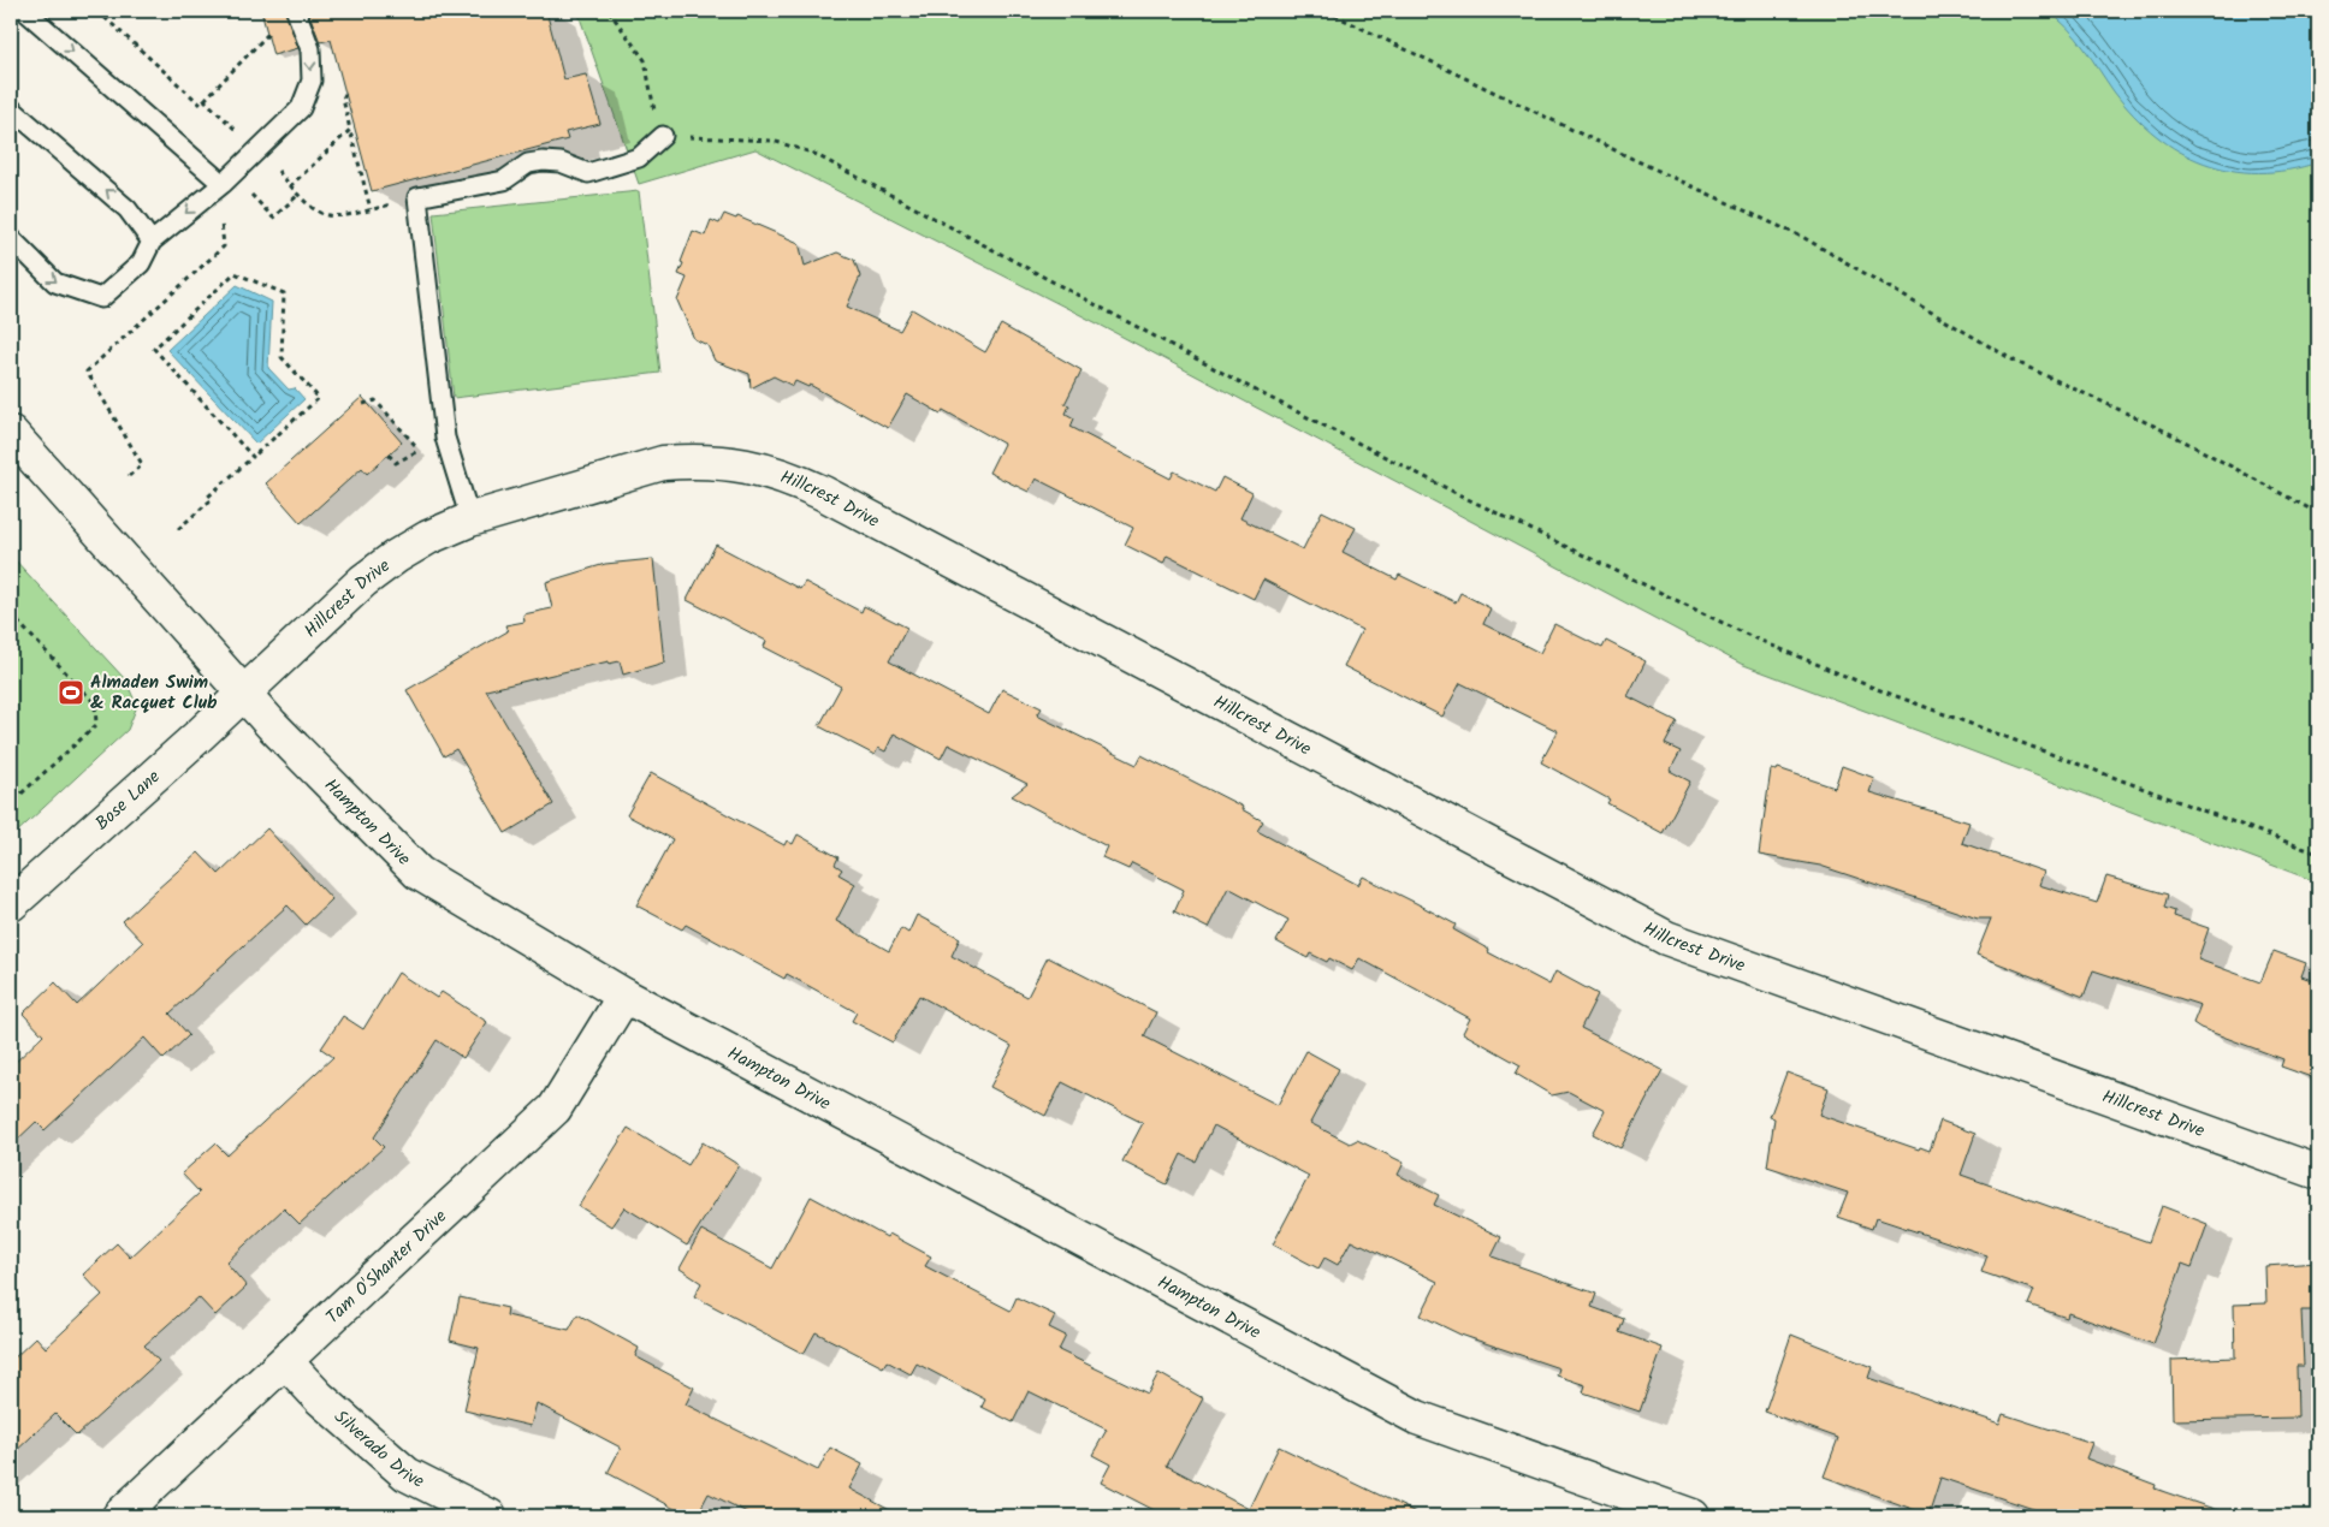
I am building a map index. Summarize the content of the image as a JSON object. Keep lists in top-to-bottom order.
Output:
{
  "streets": {
    "street": [
      "Hillcrest Drive",
      "Bose Lane",
      "Hampton Drive",
      "Tam O'Shanter Drive",
      "Silverado Drive"
    ]
  },
  "crossings": [
    ["Hillcrest Drive", "Bose Lane"],
    ["Hillcrest Drive", "Hampton Drive"],
    ["Bose Lane", "Hampton Drive"],
    ["Hampton Drive", "Tam O'Shanter Drive"],
    ["Tam O'Shanter Drive", "Silverado Drive"]
  ],
  "places": {
    "sports": ["Almaden Swim & Racquet Club"]
  }
}
